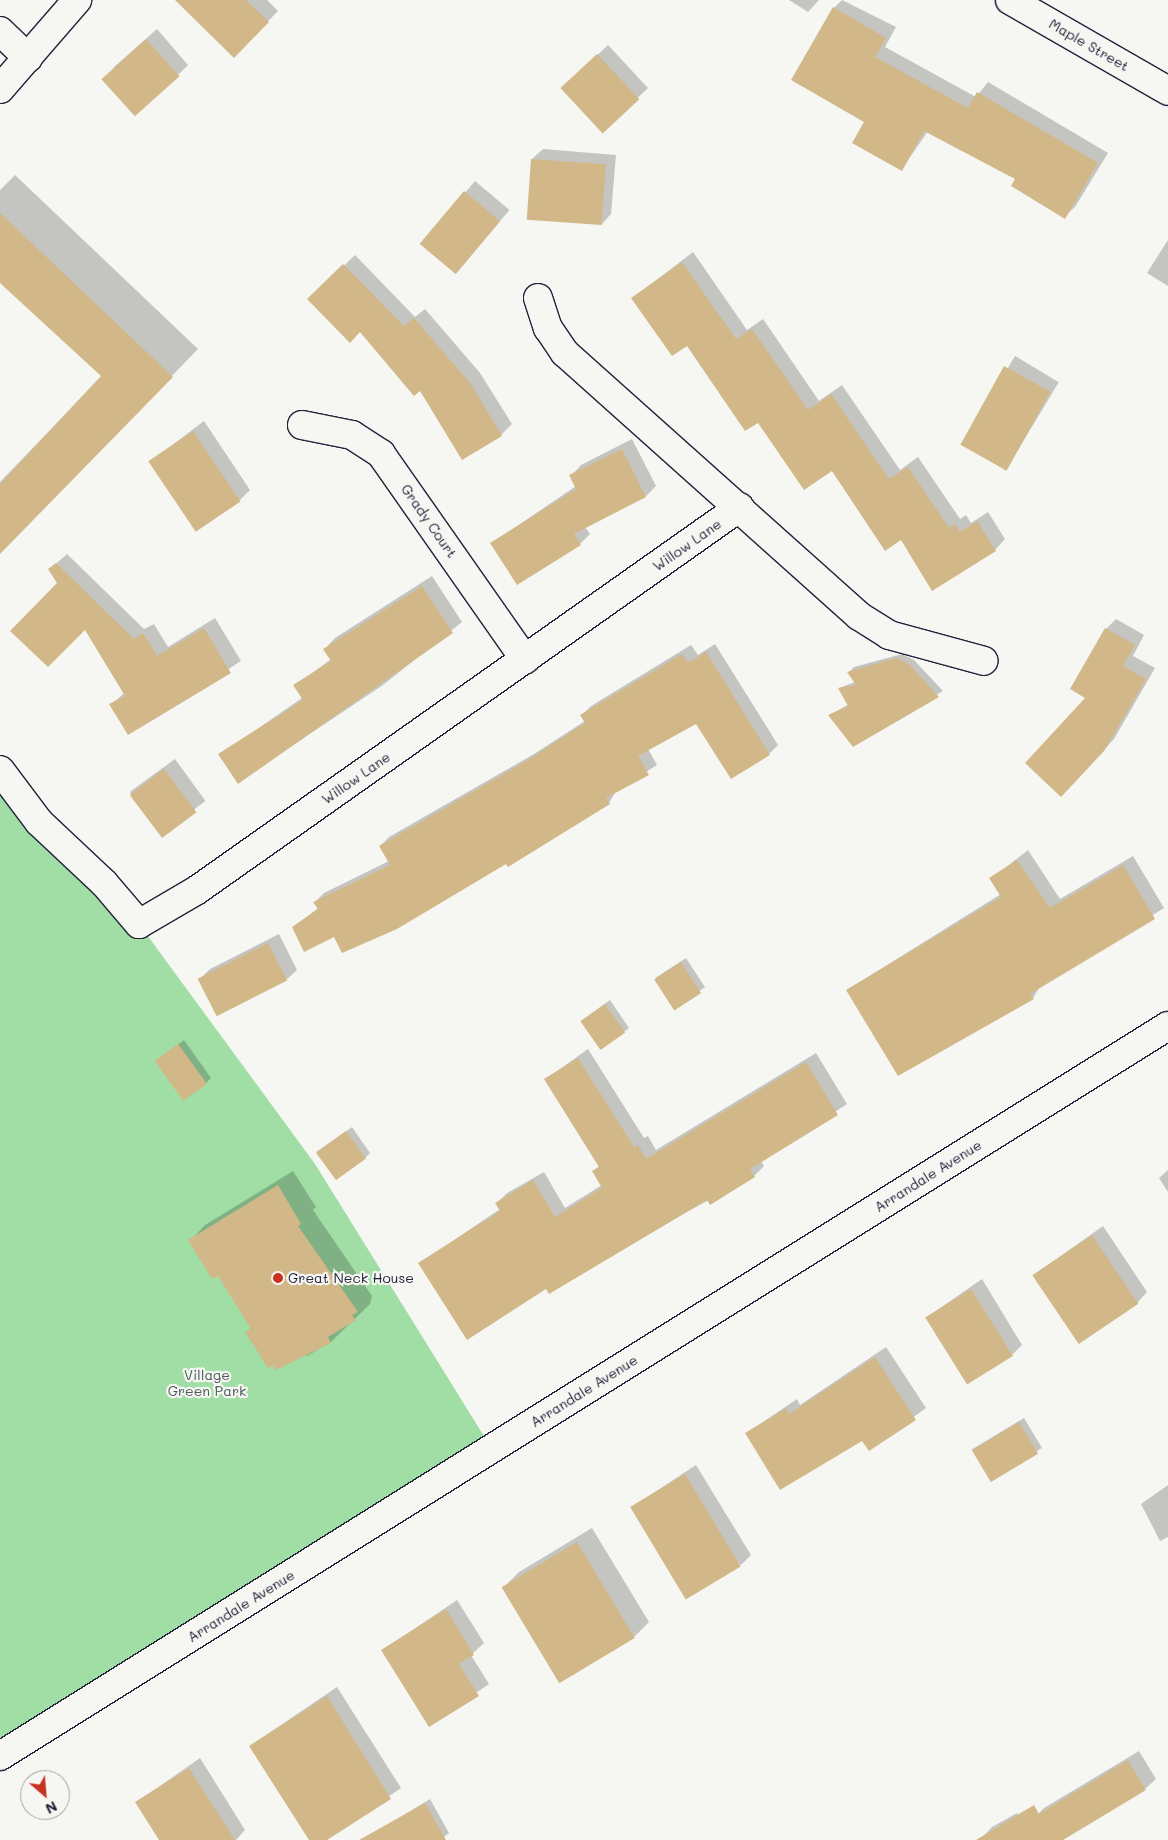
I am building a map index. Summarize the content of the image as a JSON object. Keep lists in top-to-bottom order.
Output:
{
  "streets": {
    "street": [
      "Maple Street",
      "Grady Court",
      "Willow Lane",
      "Arrandale Avenue"
    ]
  },
  "crossings": [
    ["Grady Court", "Willow Lane"]
  ],
  "parks": ["Village Green Park"],
  "places": ["Great Neck House"],
  "north": "bottom right"
}
